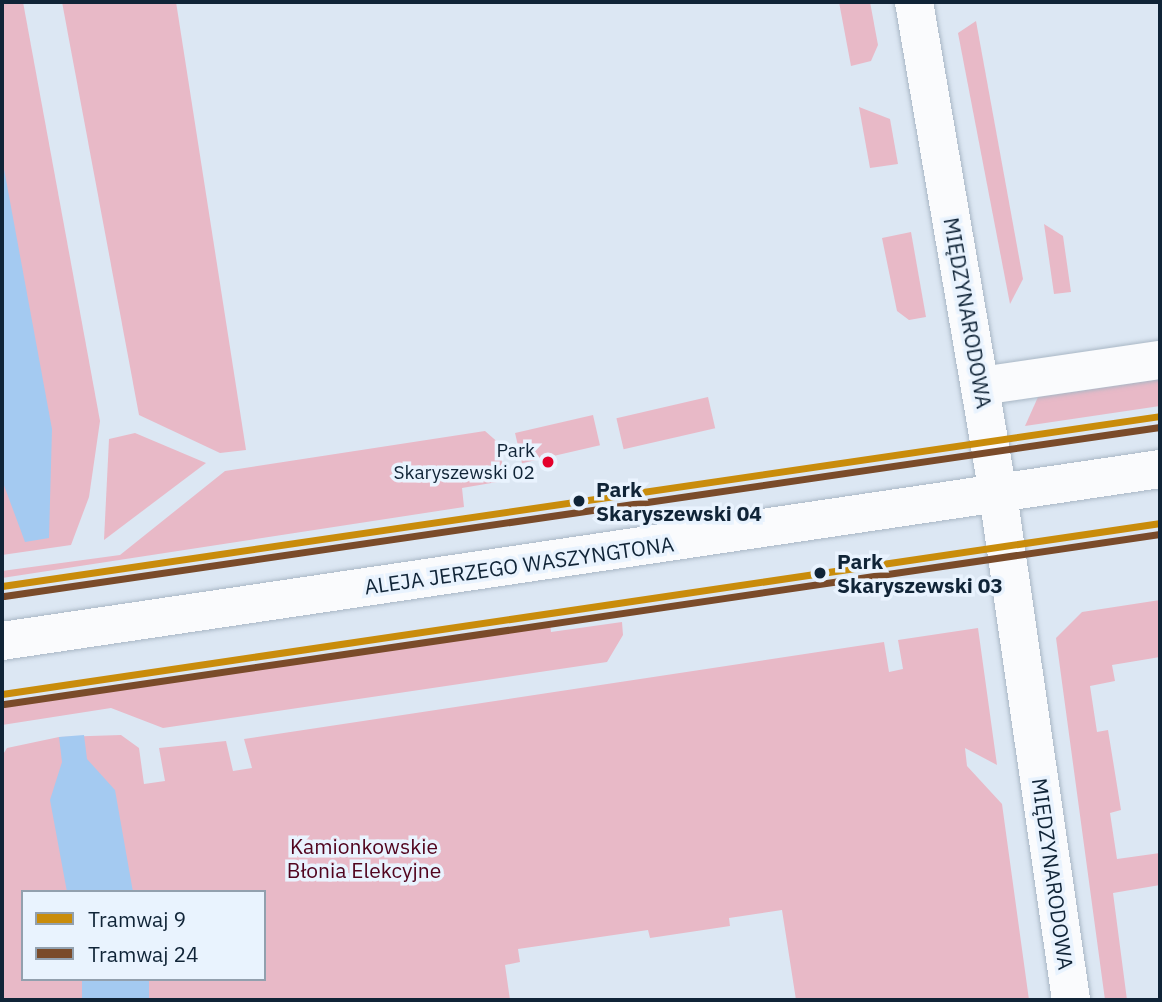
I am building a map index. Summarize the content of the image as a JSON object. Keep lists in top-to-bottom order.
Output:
{
  "streets": {
    "street": ["MIĘDZYNARODOWA", "ALEJA JERZEGO WASZYNGTONA"]
  },
  "crossings": [
    ["MIĘDZYNARODOWA", "ALEJA JERZEGO WASZYNGTONA"]
  ],
  "parks": ["Kamionkowskie Błonia Elekcyjne"],
  "places": ["Park Skaryszewski 02", "Park Skaryszewski 04", "Park Skaryszewski 03"],
  "lines": ["tram line 9", "tram line 24"],
  "legend": ["Tramwaj 9", "Tramwaj 24"]
}
